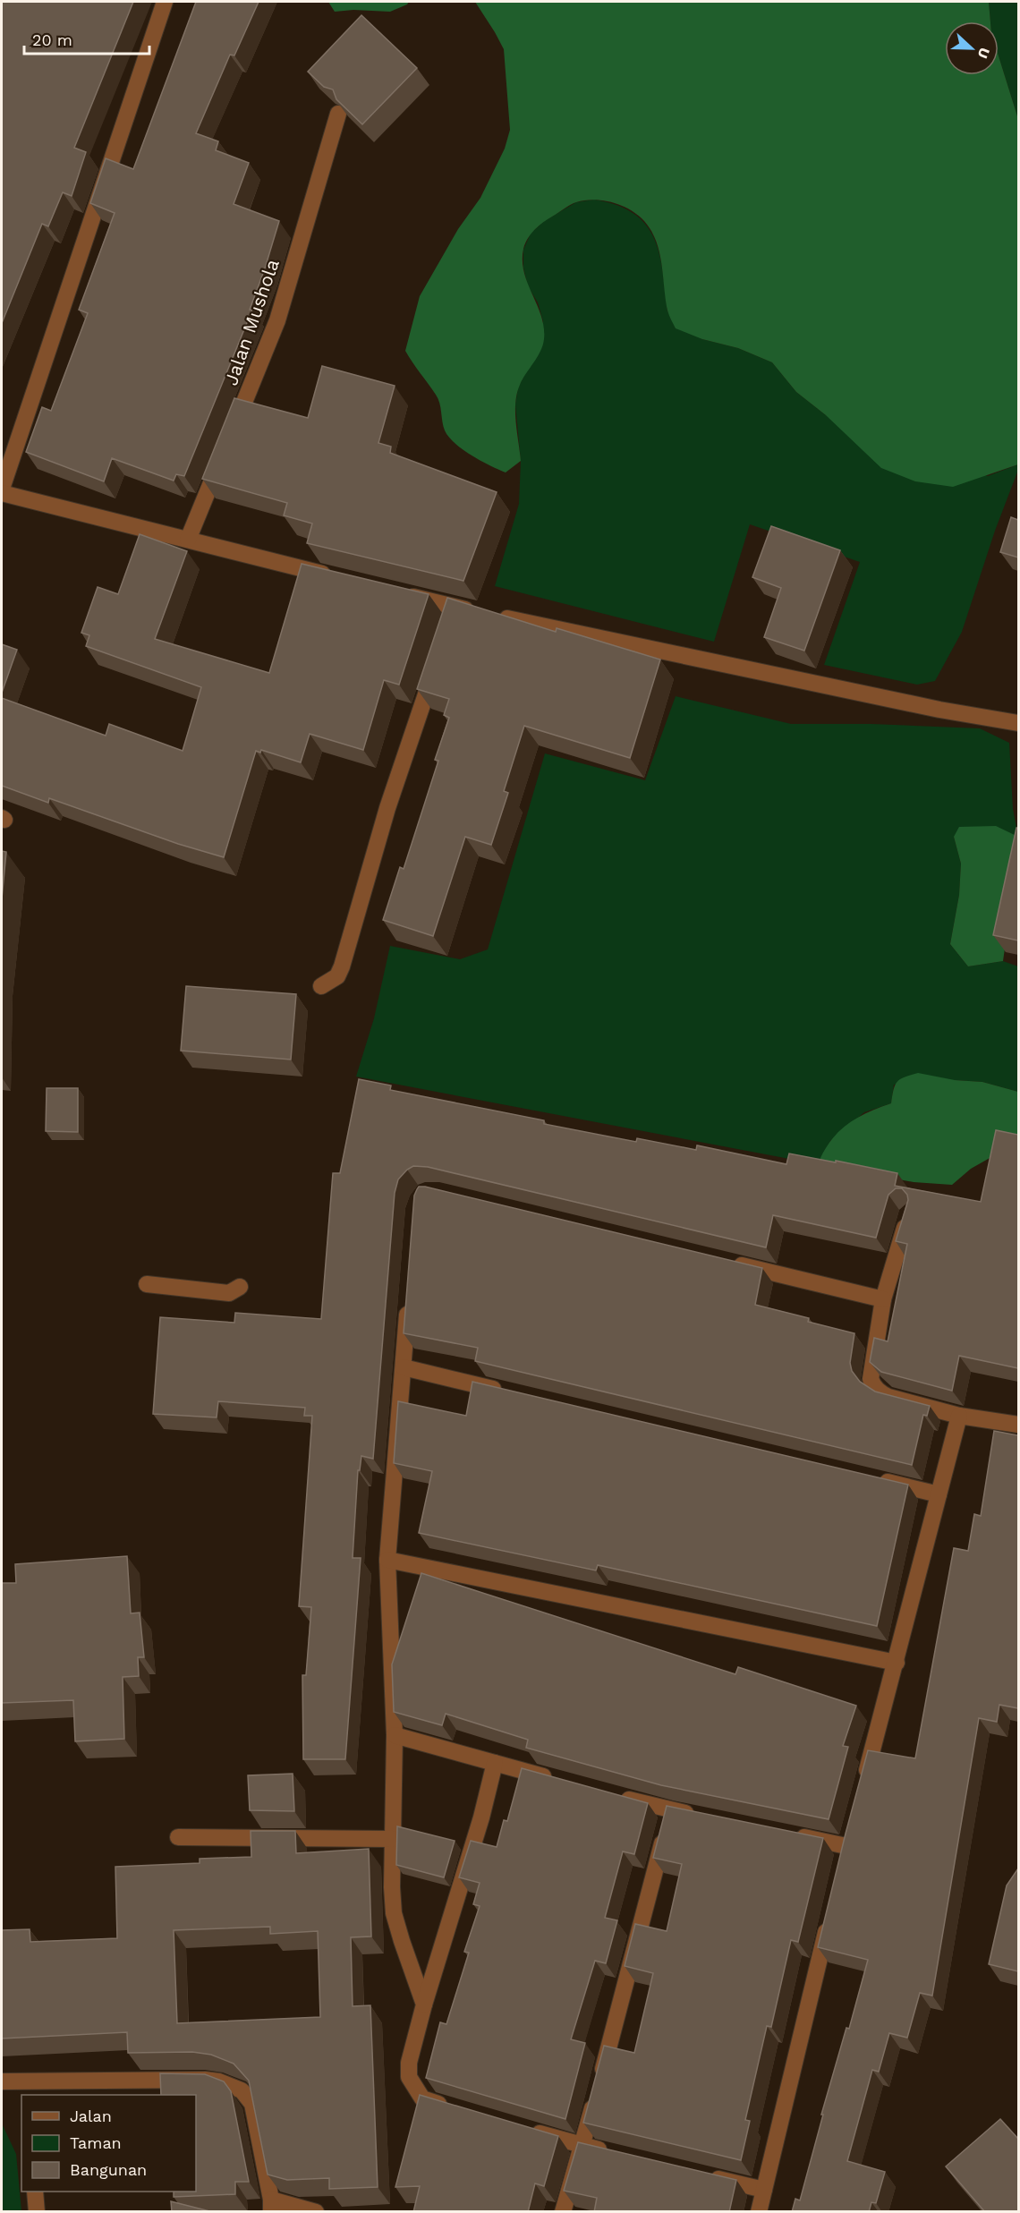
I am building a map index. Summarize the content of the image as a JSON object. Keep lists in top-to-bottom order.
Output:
{
  "streets": {
    "street": ["Jalan Mushola"]
  },
  "legend": ["Jalan", "Taman", "Bangunan"],
  "scale_bar": "20 m",
  "north": "right"
}
